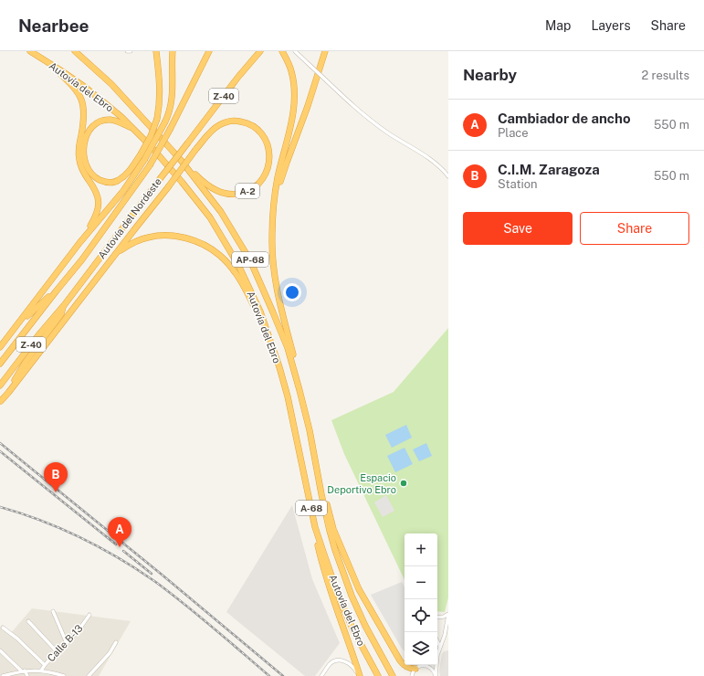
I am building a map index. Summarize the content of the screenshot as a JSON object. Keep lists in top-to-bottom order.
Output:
{
  "streets": {
    "highway": [
      "Autovía del Ebro",
      "Z-40",
      "A-2",
      "Autovía del Nordeste",
      "AP-68",
      "A-68"
    ],
    "street": ["Calle B-13"]
  },
  "crossings": [
    ["Autovía del Ebro", "A-2"]
  ],
  "places": ["Espacio Deportivo Ebro"],
  "page": {
    "header": "Nearbee",
    "nav": ["Map", "Layers", "Share"],
    "heading": ["Nearby", "2 results"],
    "list": [
      {
        "mark": "A",
        "name": "Cambiador de ancho",
        "note": "Place",
        "value": "550 m"
      },
      {
        "mark": "B",
        "name": "C.I.M. Zaragoza",
        "note": "Station",
        "value": "550 m"
      }
    ],
    "buttons": ["Save", "Share"],
    "pins": ["B", "A"],
    "map_buttons": ["+", "−"]
  }
}
